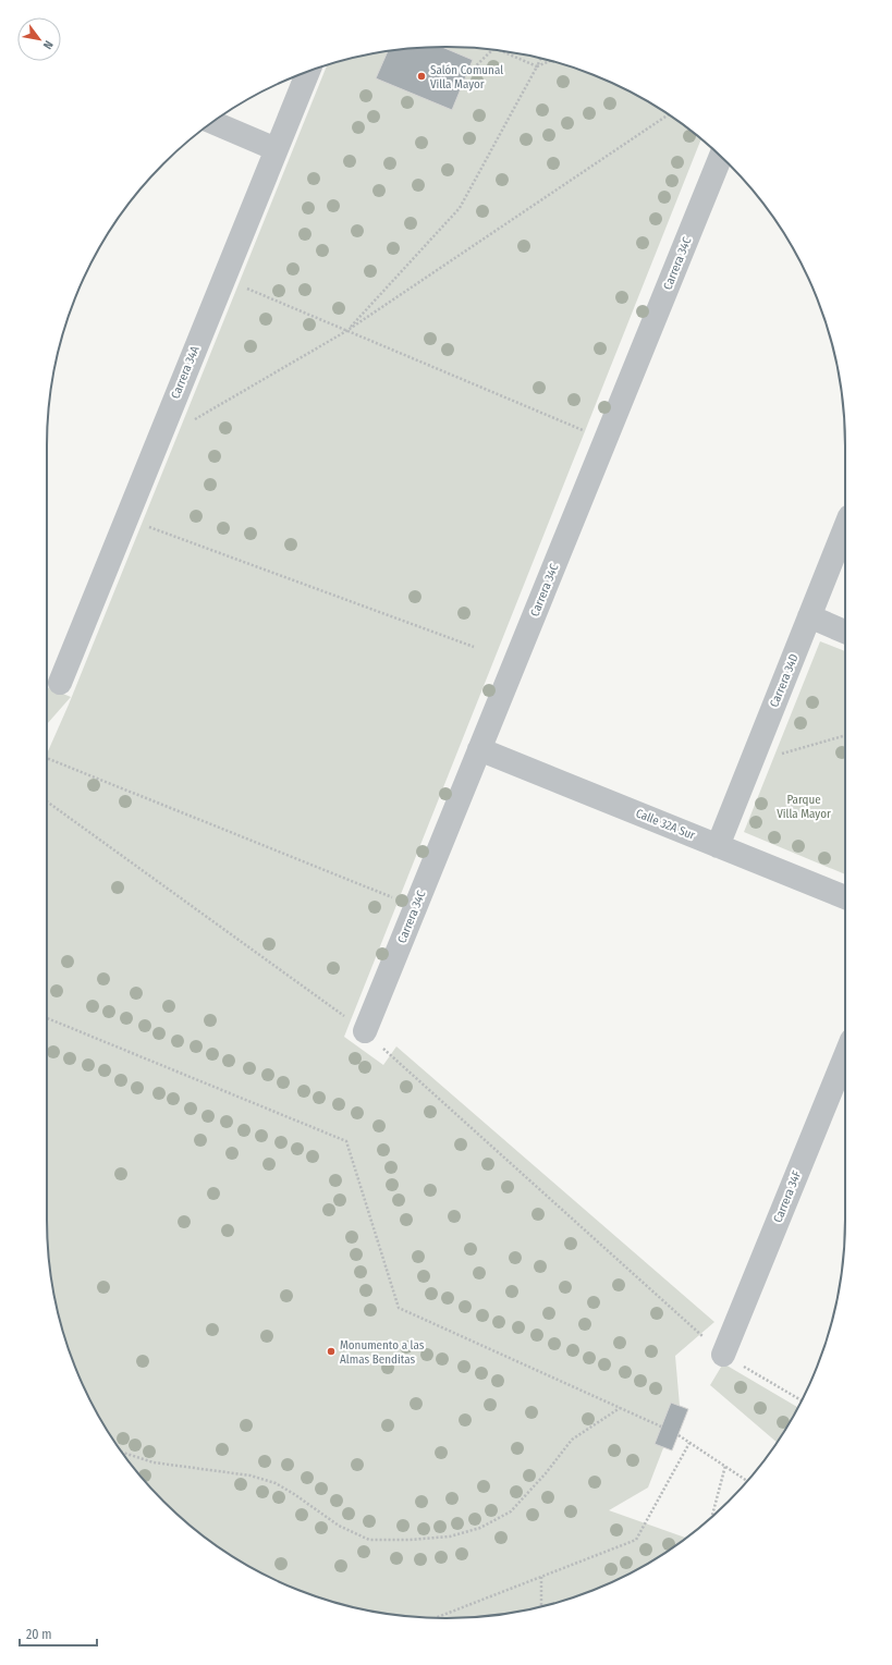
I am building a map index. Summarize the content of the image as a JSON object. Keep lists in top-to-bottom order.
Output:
{
  "streets": {
    "street": [
      "Carrera 34C",
      "Carrera 34A",
      "Carrera 34D",
      "Calle 32A Sur",
      "Carrera 34F"
    ]
  },
  "crossings": [
    ["Carrera 34C", "Calle 32A Sur"],
    ["Carrera 34D", "Calle 32A Sur"]
  ],
  "parks": ["Parque Villa Mayor"],
  "places": ["Salón Comunal Villa Mayor", "Monumento a las Almas Benditas"],
  "scale_bar": "20 m",
  "north": "bottom right"
}
